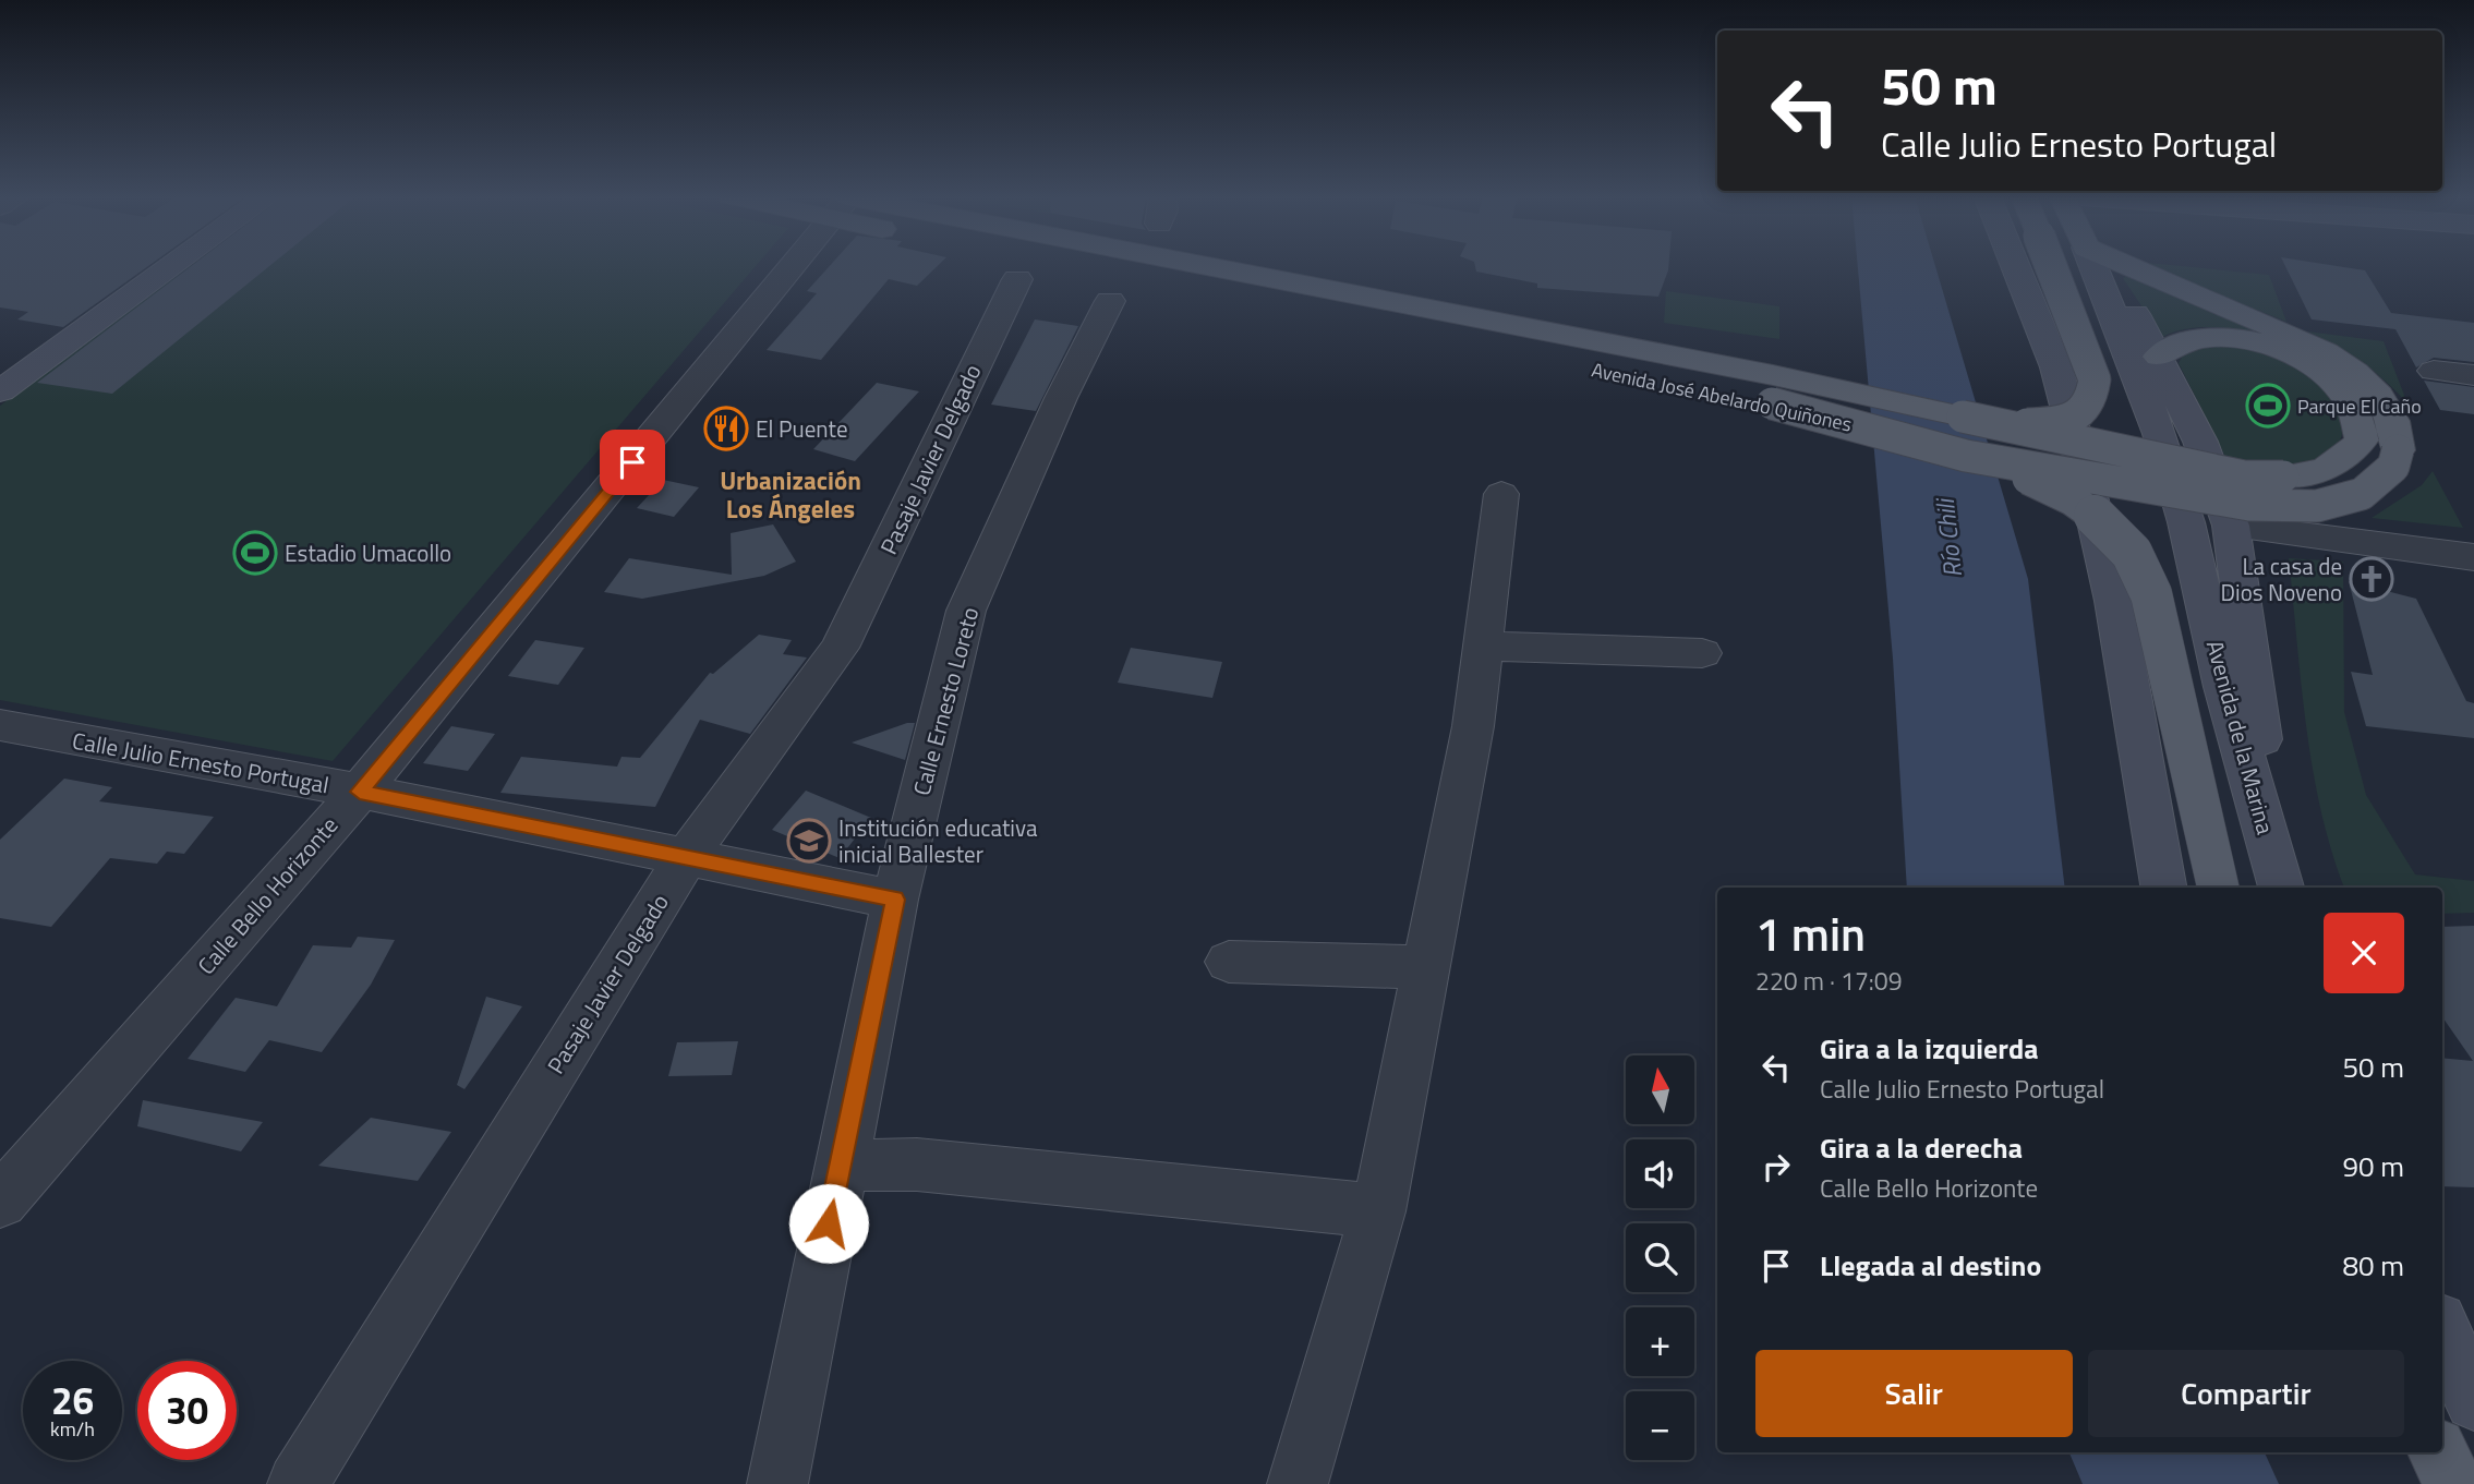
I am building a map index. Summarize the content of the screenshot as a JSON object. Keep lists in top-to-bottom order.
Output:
{
  "streets": {
    "main road": ["Avenida José Abelardo Quiñones", "Avenida de la Marina"],
    "street": [
      "Pasaje Javier Delgado",
      "Calle Ernesto Loreto",
      "Calle Julio Ernesto Portugal",
      "Calle Bello Horizonte"
    ]
  },
  "crossings": [
    ["Pasaje Javier Delgado", "Calle Julio Ernesto Portugal"],
    ["Calle Ernesto Loreto", "Calle Julio Ernesto Portugal"],
    ["Calle Julio Ernesto Portugal", "Calle Bello Horizonte"]
  ],
  "districts": ["Urbanización Los Ángeles"],
  "water": ["Río Chili"],
  "places": {
    "sports": ["Parque El Caño", "Estadio Umacollo"],
    "restaurant": ["El Puente"],
    "church": ["La casa de Dios Noveno"],
    "school or university": ["Institución educativa inicial Ballester"]
  },
  "north": "top",
  "page": {
    "turn": ["50 m", "Calle Julio Ernesto Portugal"],
    "heading": ["1 min", "220 m · 17:09"],
    "list": [
      {
        "name": "Gira a la izquierda",
        "note": "Calle Julio Ernesto Portugal",
        "value": "50 m"
      },
      {
        "name": "Gira a la derecha",
        "note": "Calle Bello Horizonte",
        "value": "90 m"
      },
      {
        "name": "Llegada al destino",
        "value": "80 m"
      }
    ],
    "map_buttons": ["+", "−"],
    "buttons": ["Salir", "Compartir"],
    "speed": "26 km/h",
    "limit": "30"
  }
}
